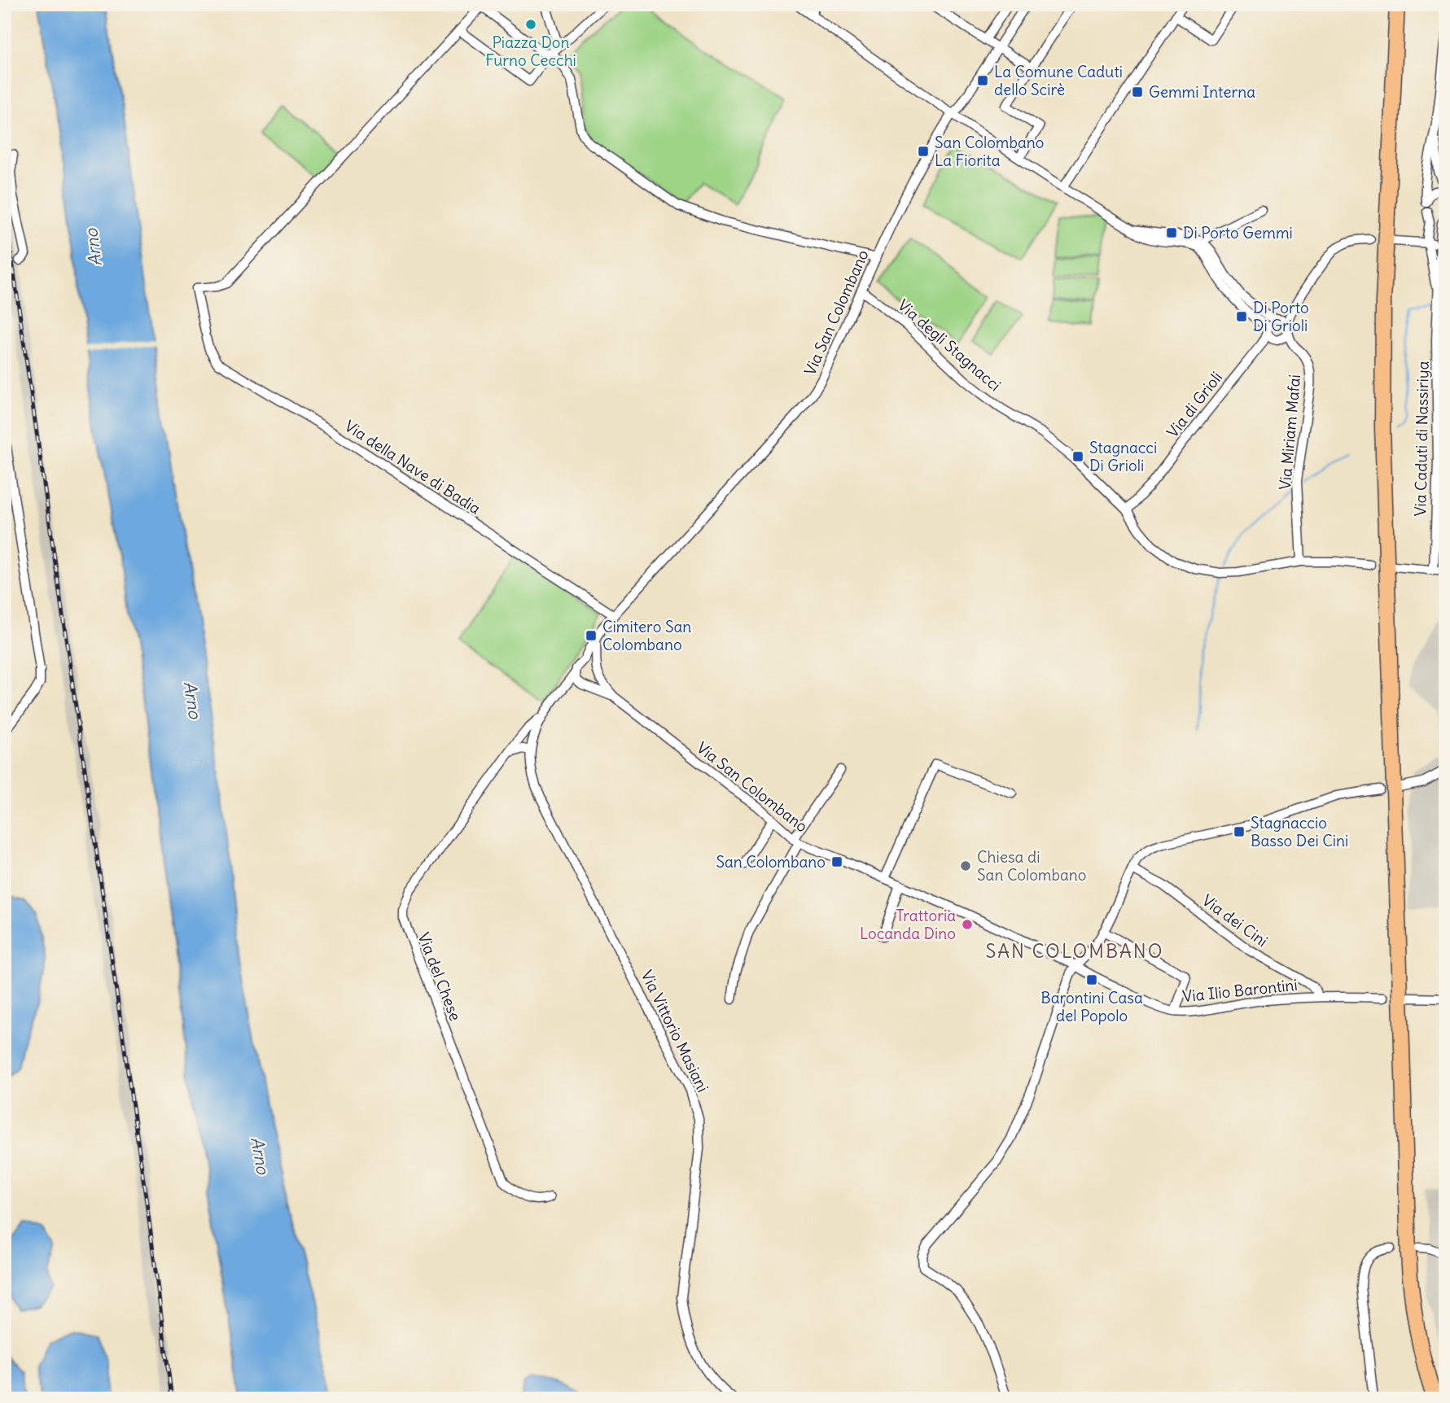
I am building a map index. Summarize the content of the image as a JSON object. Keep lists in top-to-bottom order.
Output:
{
  "streets": {
    "street": [
      "Via San Colombano",
      "Via degli Stagnacci",
      "Via di Grioli",
      "Via Miriam Mafai",
      "Via Caduti di Nassiriya",
      "Via della Nave di Badia",
      "Via dei Cini",
      "Via del Chese",
      "Via Ilio Barontini",
      "Via Vittorio Masiani"
    ]
  },
  "crossings": [
    ["Via San Colombano", "Via degli Stagnacci"],
    ["Via San Colombano", "Via della Nave di Badia"],
    ["Via San Colombano", "Via del Chese"],
    ["Via San Colombano", "Via Ilio Barontini"],
    ["Via degli Stagnacci", "Via di Grioli"],
    ["Via degli Stagnacci", "Via Miriam Mafai"],
    ["Via di Grioli", "Via Miriam Mafai"],
    ["Via dei Cini", "Via Ilio Barontini"],
    ["Via del Chese", "Via Vittorio Masiani"]
  ],
  "districts": ["SAN COLOMBANO"],
  "water": ["Arno"],
  "places": {
    "other": ["Piazza Don Furno Cecchi", "Chiesa di San Colombano", "Trattoria Locanda Dino"],
    "transit": [
      "La Comune Caduti dello Scirè",
      "Gemmi Interna",
      "San Colombano La Fiorita",
      "Di Porto Gemmi",
      "Di Porto Di Grioli",
      "Stagnacci Di Grioli",
      "Cimitero San Colombano",
      "Stagnaccio Basso Dei Cini",
      "San Colombano",
      "Barontini Casa del Popolo"
    ]
  }
}
